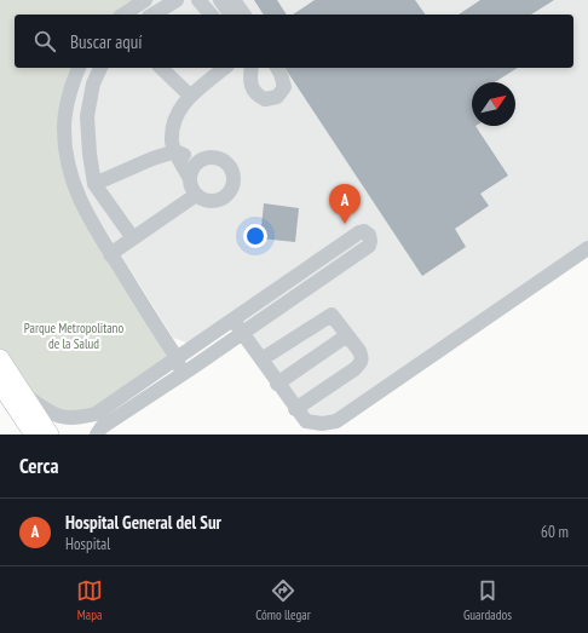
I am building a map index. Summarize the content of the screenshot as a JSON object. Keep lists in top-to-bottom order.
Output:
{
  "parks": ["Parque Metropolitano de la Salud"],
  "north": "top right",
  "page": {
    "search": "Buscar aquí",
    "pins": "A",
    "heading": "Cerca",
    "list": [
      {
        "mark": "A",
        "name": "Hospital General del Sur",
        "note": "Hospital",
        "value": "60 m"
      }
    ],
    "nav": ["Mapa", "Cómo llegar", "Guardados"]
  }
}
